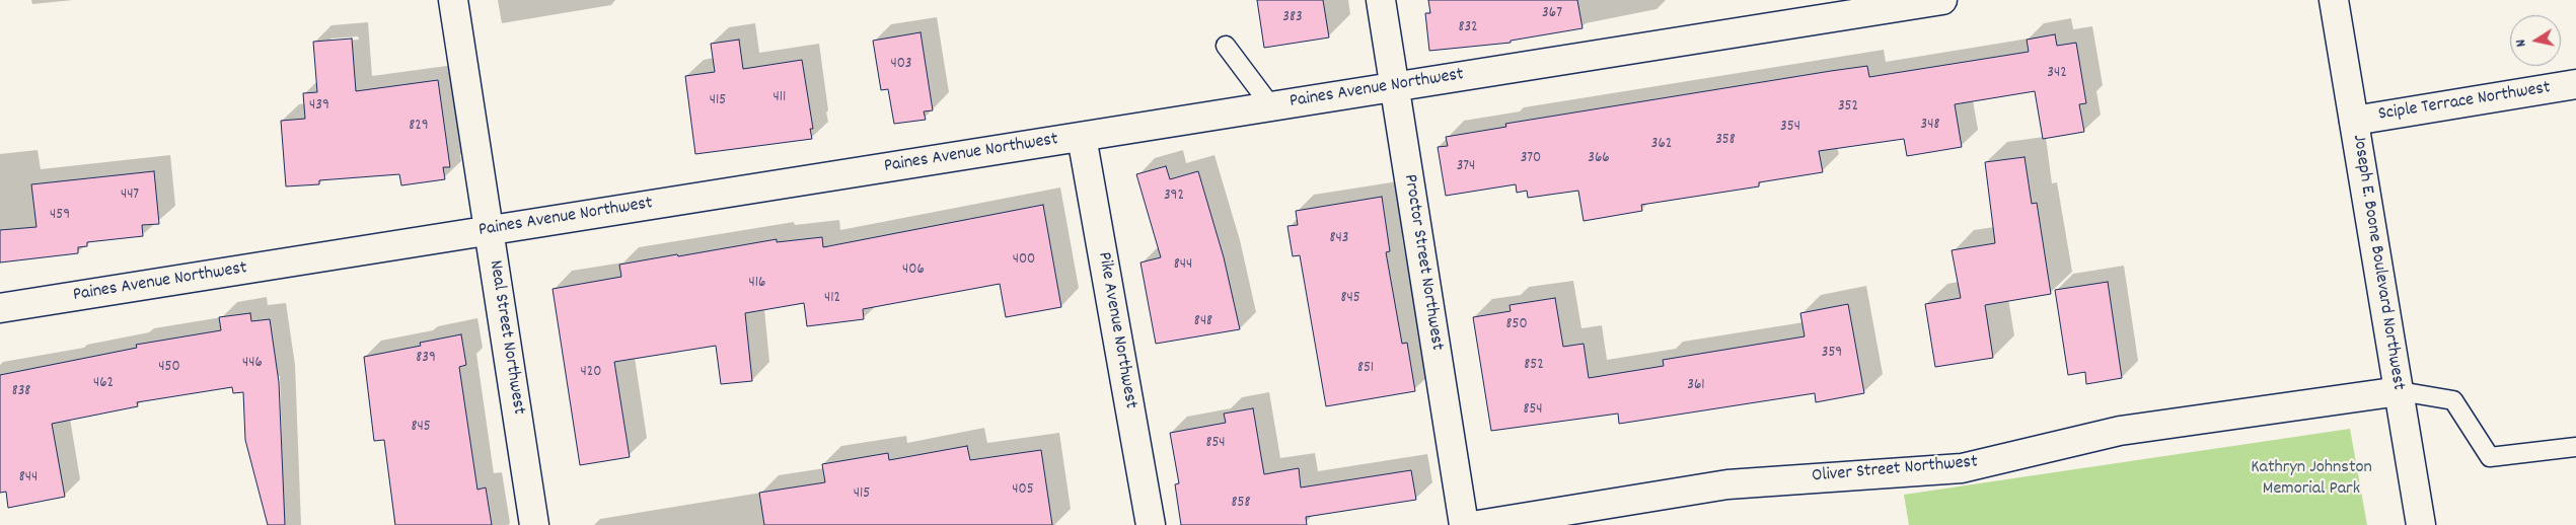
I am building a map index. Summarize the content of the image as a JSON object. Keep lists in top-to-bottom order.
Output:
{
  "streets": {
    "street": [
      "Paines Avenue Northwest",
      "Sciple Terrace Northwest",
      "Proctor Street Northwest",
      "Joseph E. Boone Boulevard Northwest",
      "Pike Avenue Northwest",
      "Neal Street Northwest",
      "Oliver Street Northwest"
    ]
  },
  "crossings": [
    ["Paines Avenue Northwest", "Proctor Street Northwest"],
    ["Paines Avenue Northwest", "Pike Avenue Northwest"],
    ["Paines Avenue Northwest", "Neal Street Northwest"],
    ["Sciple Terrace Northwest", "Joseph E. Boone Boulevard Northwest"],
    ["Joseph E. Boone Boulevard Northwest", "Oliver Street Northwest"]
  ],
  "parks": ["Kathryn Johnston Memorial Park"],
  "house_numbers": [
    "367",
    "383",
    "832",
    "403",
    "342",
    "411",
    "415",
    "439",
    "352",
    "348",
    "829",
    "354",
    "358",
    "362",
    "370",
    "366",
    "374",
    "447",
    "392",
    "459",
    "843",
    "400",
    "844",
    "406",
    "416",
    "412",
    "845",
    "848",
    "850",
    "359",
    "839",
    "446",
    "852",
    "450",
    "851",
    "420",
    "462",
    "361",
    "838",
    "854",
    "845",
    "854",
    "844",
    "405",
    "415",
    "858"
  ],
  "north": "left"
}
